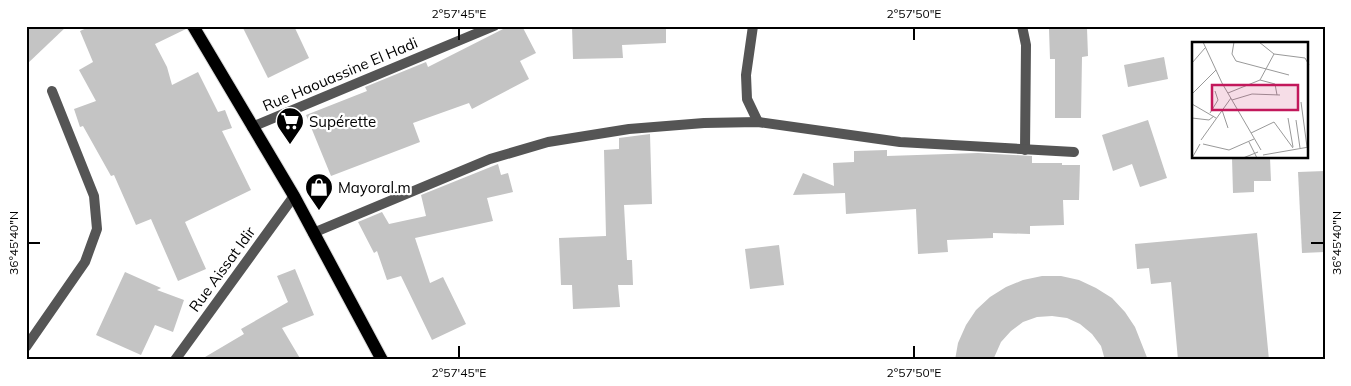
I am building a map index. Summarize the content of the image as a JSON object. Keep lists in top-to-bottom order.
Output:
{
  "streets": {
    "street": ["Rue Haouassine El Hadi", "Rue Aissat Idir"]
  },
  "places": {
    "supermarket": ["Supérette"],
    "shop": ["Mayoral.m"]
  },
  "coordinates": ["2°57'45\"E", "2°57'50\"E", "36°45'40\"N"]
}
